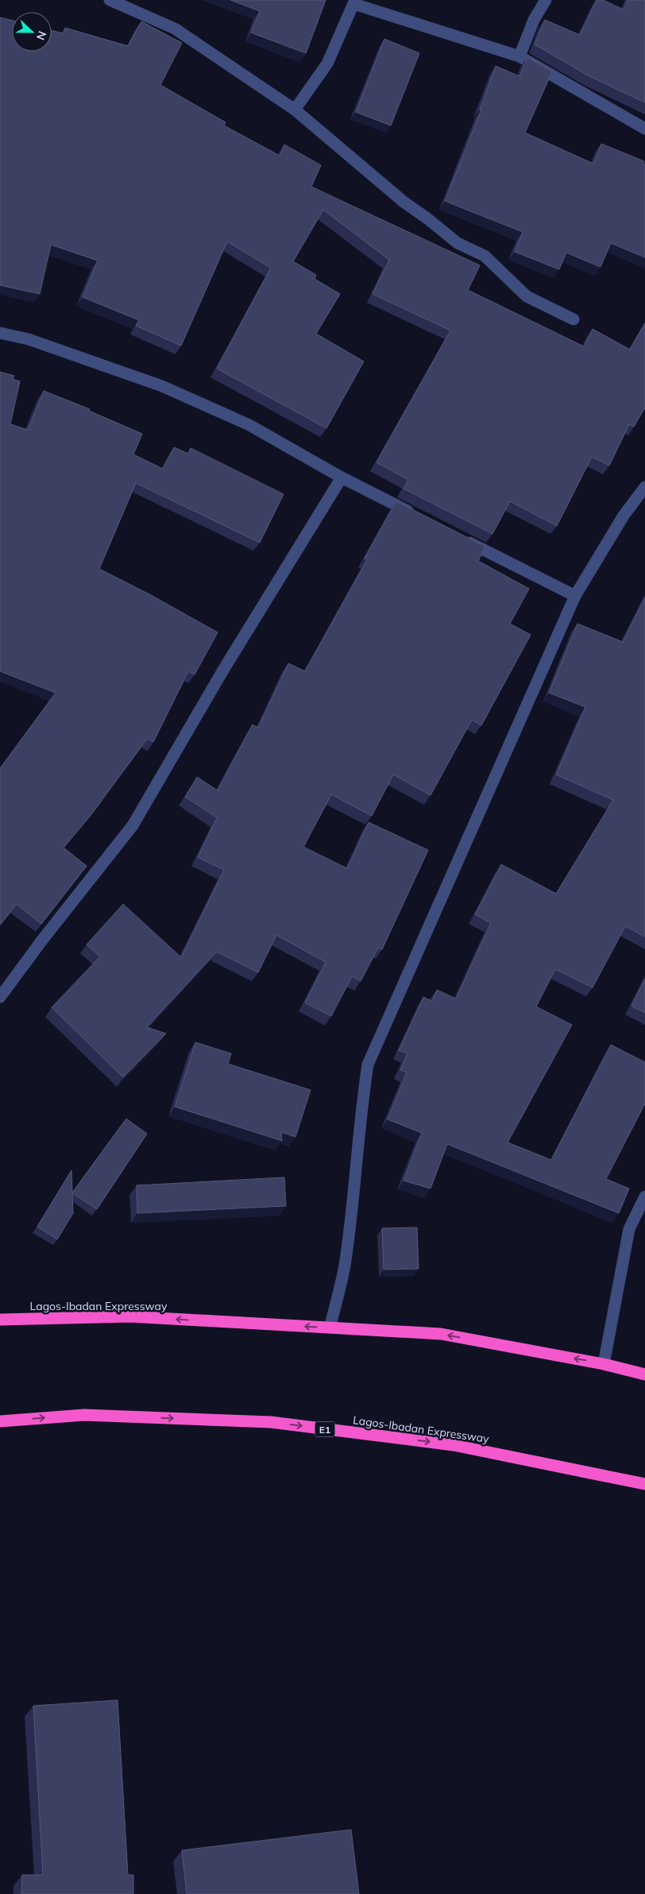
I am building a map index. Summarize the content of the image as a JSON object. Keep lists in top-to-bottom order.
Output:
{
  "streets": {
    "highway": ["Lagos-Ibadan Expressway", "E1"]
  },
  "north": "right"
}
